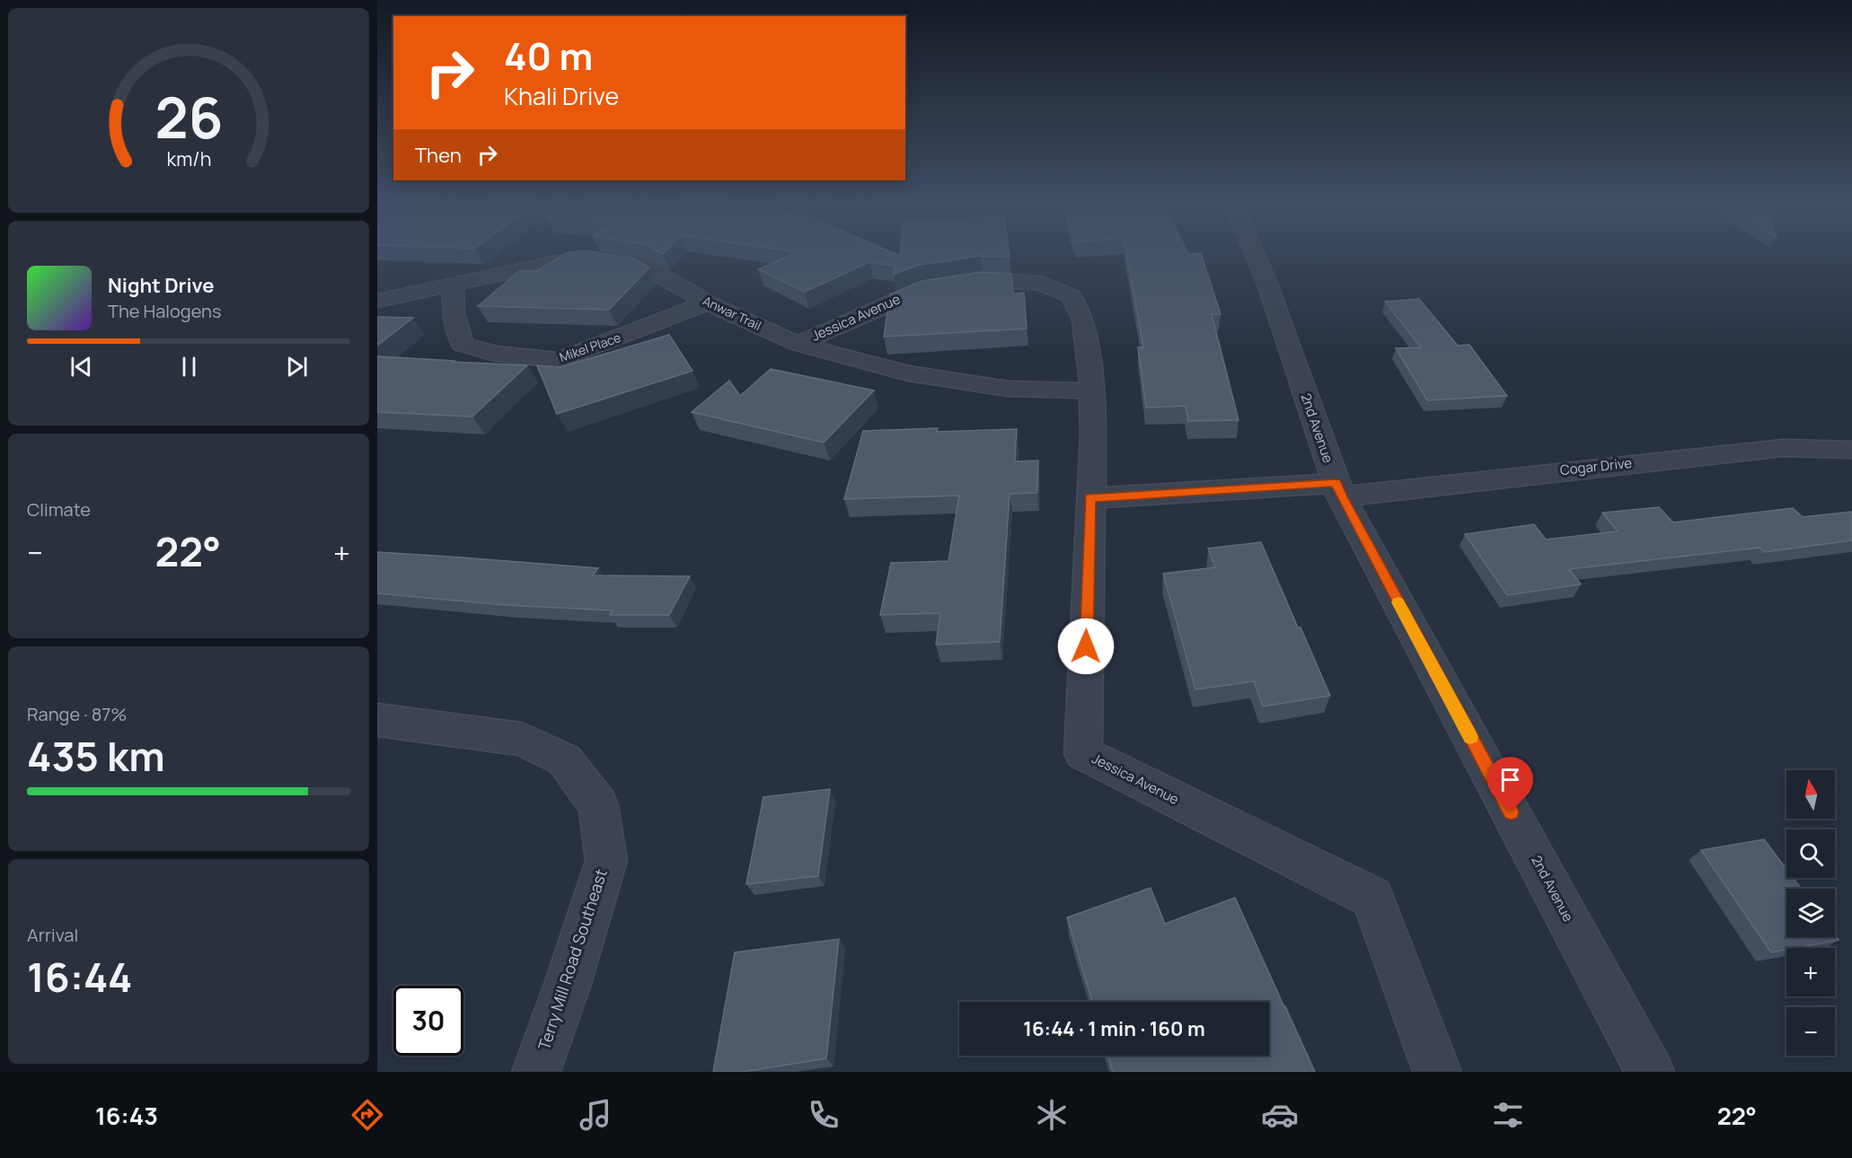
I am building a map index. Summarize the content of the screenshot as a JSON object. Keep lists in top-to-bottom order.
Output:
{
  "streets": {
    "street": [
      "Anwar Trail",
      "Jessica Avenue",
      "Mikel Place",
      "2nd Avenue",
      "Cogar Drive",
      "Terry Mill Road Southeast"
    ]
  },
  "crossings": [
    ["Anwar Trail", "Jessica Avenue"],
    ["Anwar Trail", "Mikel Place"],
    ["Jessica Avenue", "Cogar Drive"],
    ["2nd Avenue", "Cogar Drive"]
  ],
  "north": "top",
  "page": {
    "turn": ["40 m", "Khali Drive"],
    "then": "Then",
    "song": ["Night Drive", "The Halogens"],
    "tile": [
      "Climate",
      ["Range · 87%", "435 km"],
      ["Arrival", "16:44"]
    ],
    "heat": ["−", "22°", "+"],
    "map_buttons": ["+", "−"],
    "limit": "30",
    "trip": "16:44 · 1 min · 160 m",
    "tabs": ["16:43", "22°"],
    "gauge": ["26", "km/h"]
  }
}
